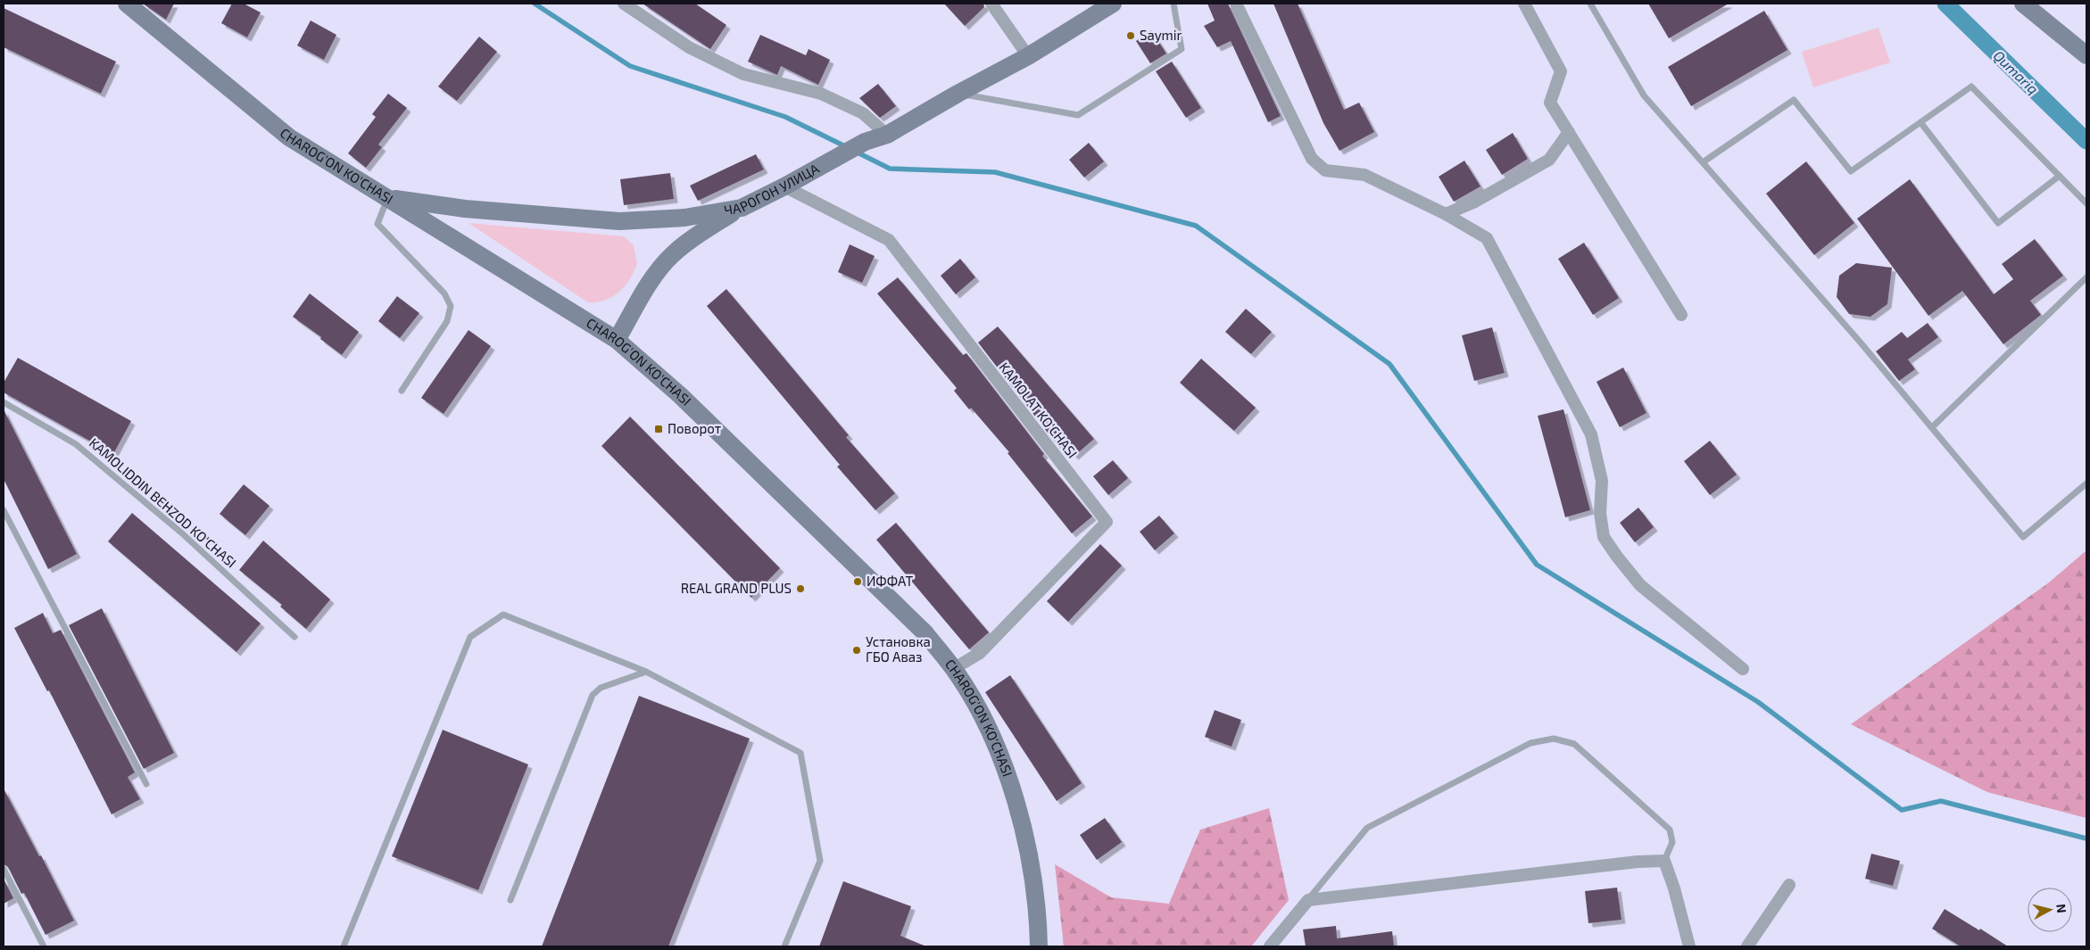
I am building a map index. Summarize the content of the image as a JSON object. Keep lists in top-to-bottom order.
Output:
{
  "streets": {
    "main road": ["CHAROG'ON KO'CHASI", "ЧАРОГОН УЛИЦА"],
    "street": ["KAMOLAT KO'CHASI"],
    "lane": ["KAMOLIDDIN BEHZOD KO'CHASI"]
  },
  "crossings": [
    ["CHAROG'ON KO'CHASI", "ЧАРОГОН УЛИЦА"],
    ["CHAROG'ON KO'CHASI", "KAMOLAT KO'CHASI"],
    ["ЧАРОГОН УЛИЦА", "KAMOLAT KO'CHASI"]
  ],
  "water": ["Qumariq"],
  "places": {
    "other": [
      "Saymir",
      "ИФФАТ",
      "REAL GRAND PLUS",
      "Установка ГБО Аваз"
    ],
    "transit": ["Поворот"]
  },
  "north": "right"
}
